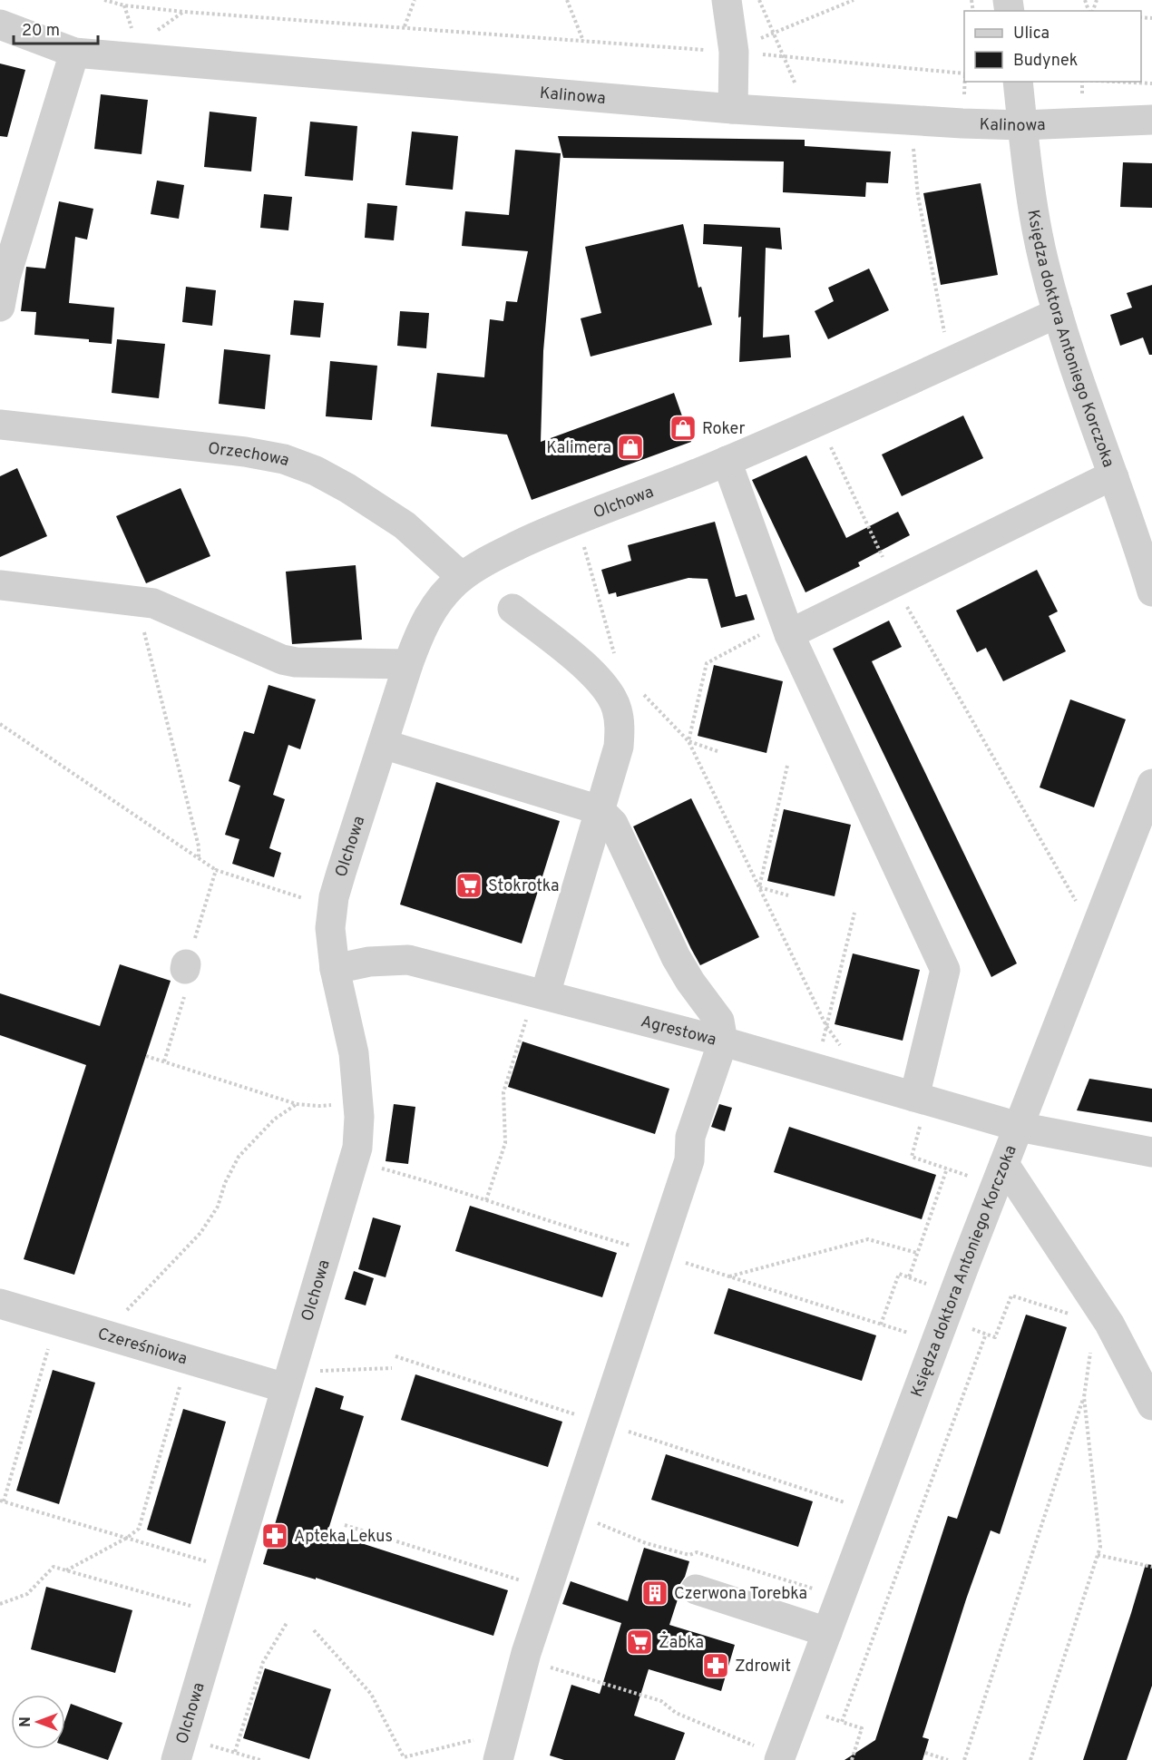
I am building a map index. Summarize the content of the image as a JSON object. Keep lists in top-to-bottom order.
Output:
{
  "streets": {
    "street": [
      "Kalinowa",
      "Księdza doktora Antoniego Korczoka",
      "Orzechowa",
      "Olchowa",
      "Agrestowa",
      "Czereśniowa"
    ]
  },
  "crossings": [
    ["Kalinowa", "Księdza doktora Antoniego Korczoka"],
    ["Księdza doktora Antoniego Korczoka", "Olchowa"],
    ["Księdza doktora Antoniego Korczoka", "Agrestowa"],
    ["Orzechowa", "Olchowa"],
    ["Olchowa", "Agrestowa"],
    ["Olchowa", "Czereśniowa"]
  ],
  "places": {
    "shop": ["Roker", "Kalimera"],
    "supermarket": ["Stokrotka", "Żabka"],
    "pharmacy": ["Apteka Lekus", "Zdrowit"],
    "building": ["Czerwona Torebka"]
  },
  "legend": ["Ulica", "Budynek"],
  "scale_bar": "20 m",
  "north": "left"
}
